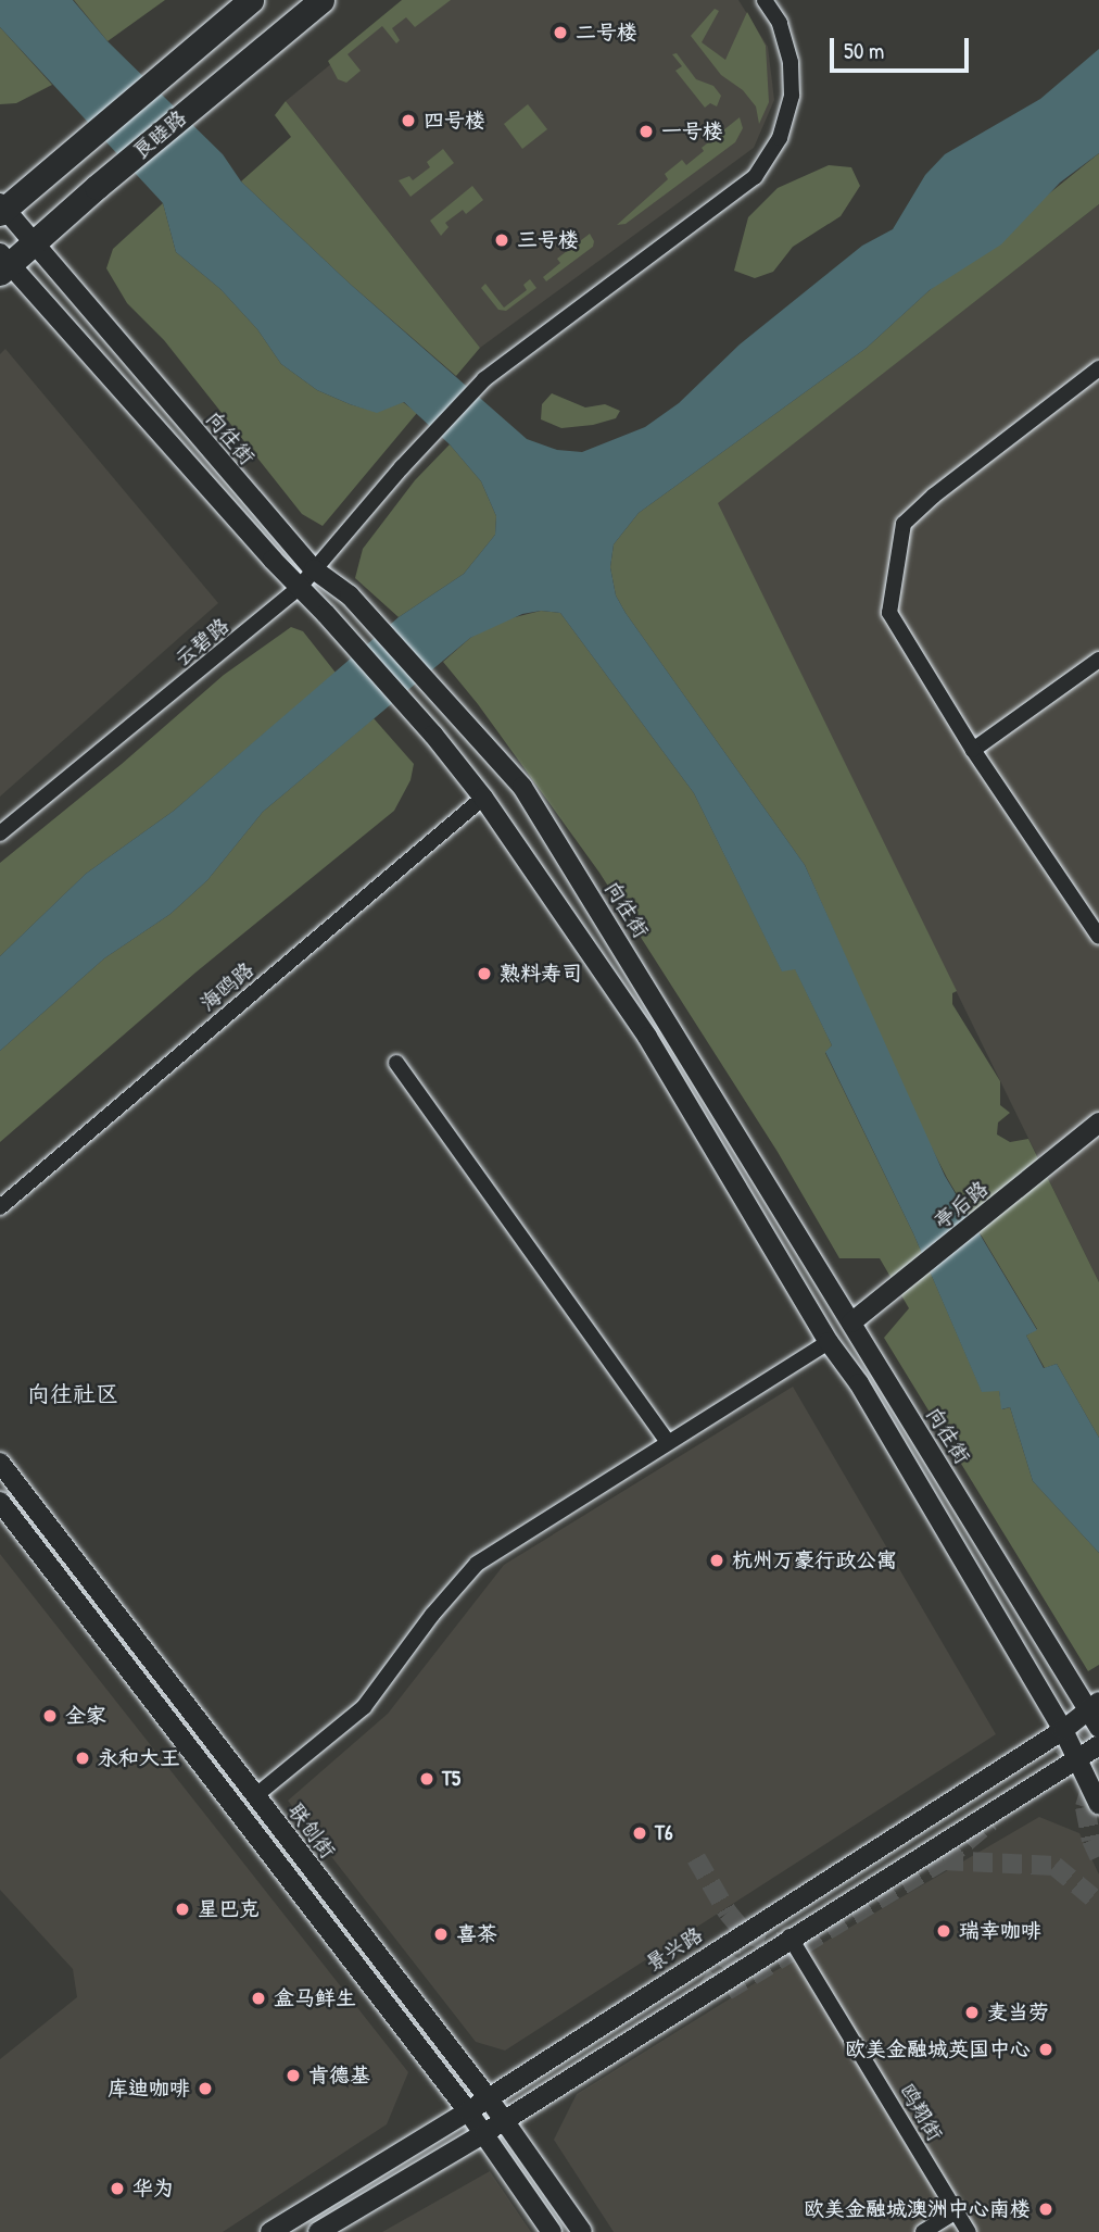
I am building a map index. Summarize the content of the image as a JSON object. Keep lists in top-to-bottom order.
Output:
{
  "streets": {
    "main road": ["良睦路"],
    "street": [
      "向往街",
      "云碧路",
      "海鸥路",
      "亭后路",
      "联创街",
      "景兴路",
      "鸥翔街"
    ]
  },
  "crossings": [
    ["良睦路", "向往街"],
    ["向往街", "云碧路"],
    ["向往街", "亭后路"],
    ["向往街", "景兴路"],
    ["联创街", "景兴路"]
  ],
  "districts": ["向往社区"],
  "places": [
    "二号楼",
    "四号楼",
    "一号楼",
    "三号楼",
    "熟料寿司",
    "杭州万豪行政公寓",
    "全家",
    "永和大王",
    "T5",
    "T6",
    "星巴克",
    "瑞幸咖啡",
    "喜茶",
    "盒马鲜生",
    "麦当劳",
    "欧美金融城英国中心",
    "肯德基",
    "库迪咖啡",
    "华为",
    "欧美金融城澳洲中心南楼"
  ],
  "scale_bar": "50 m"
}
